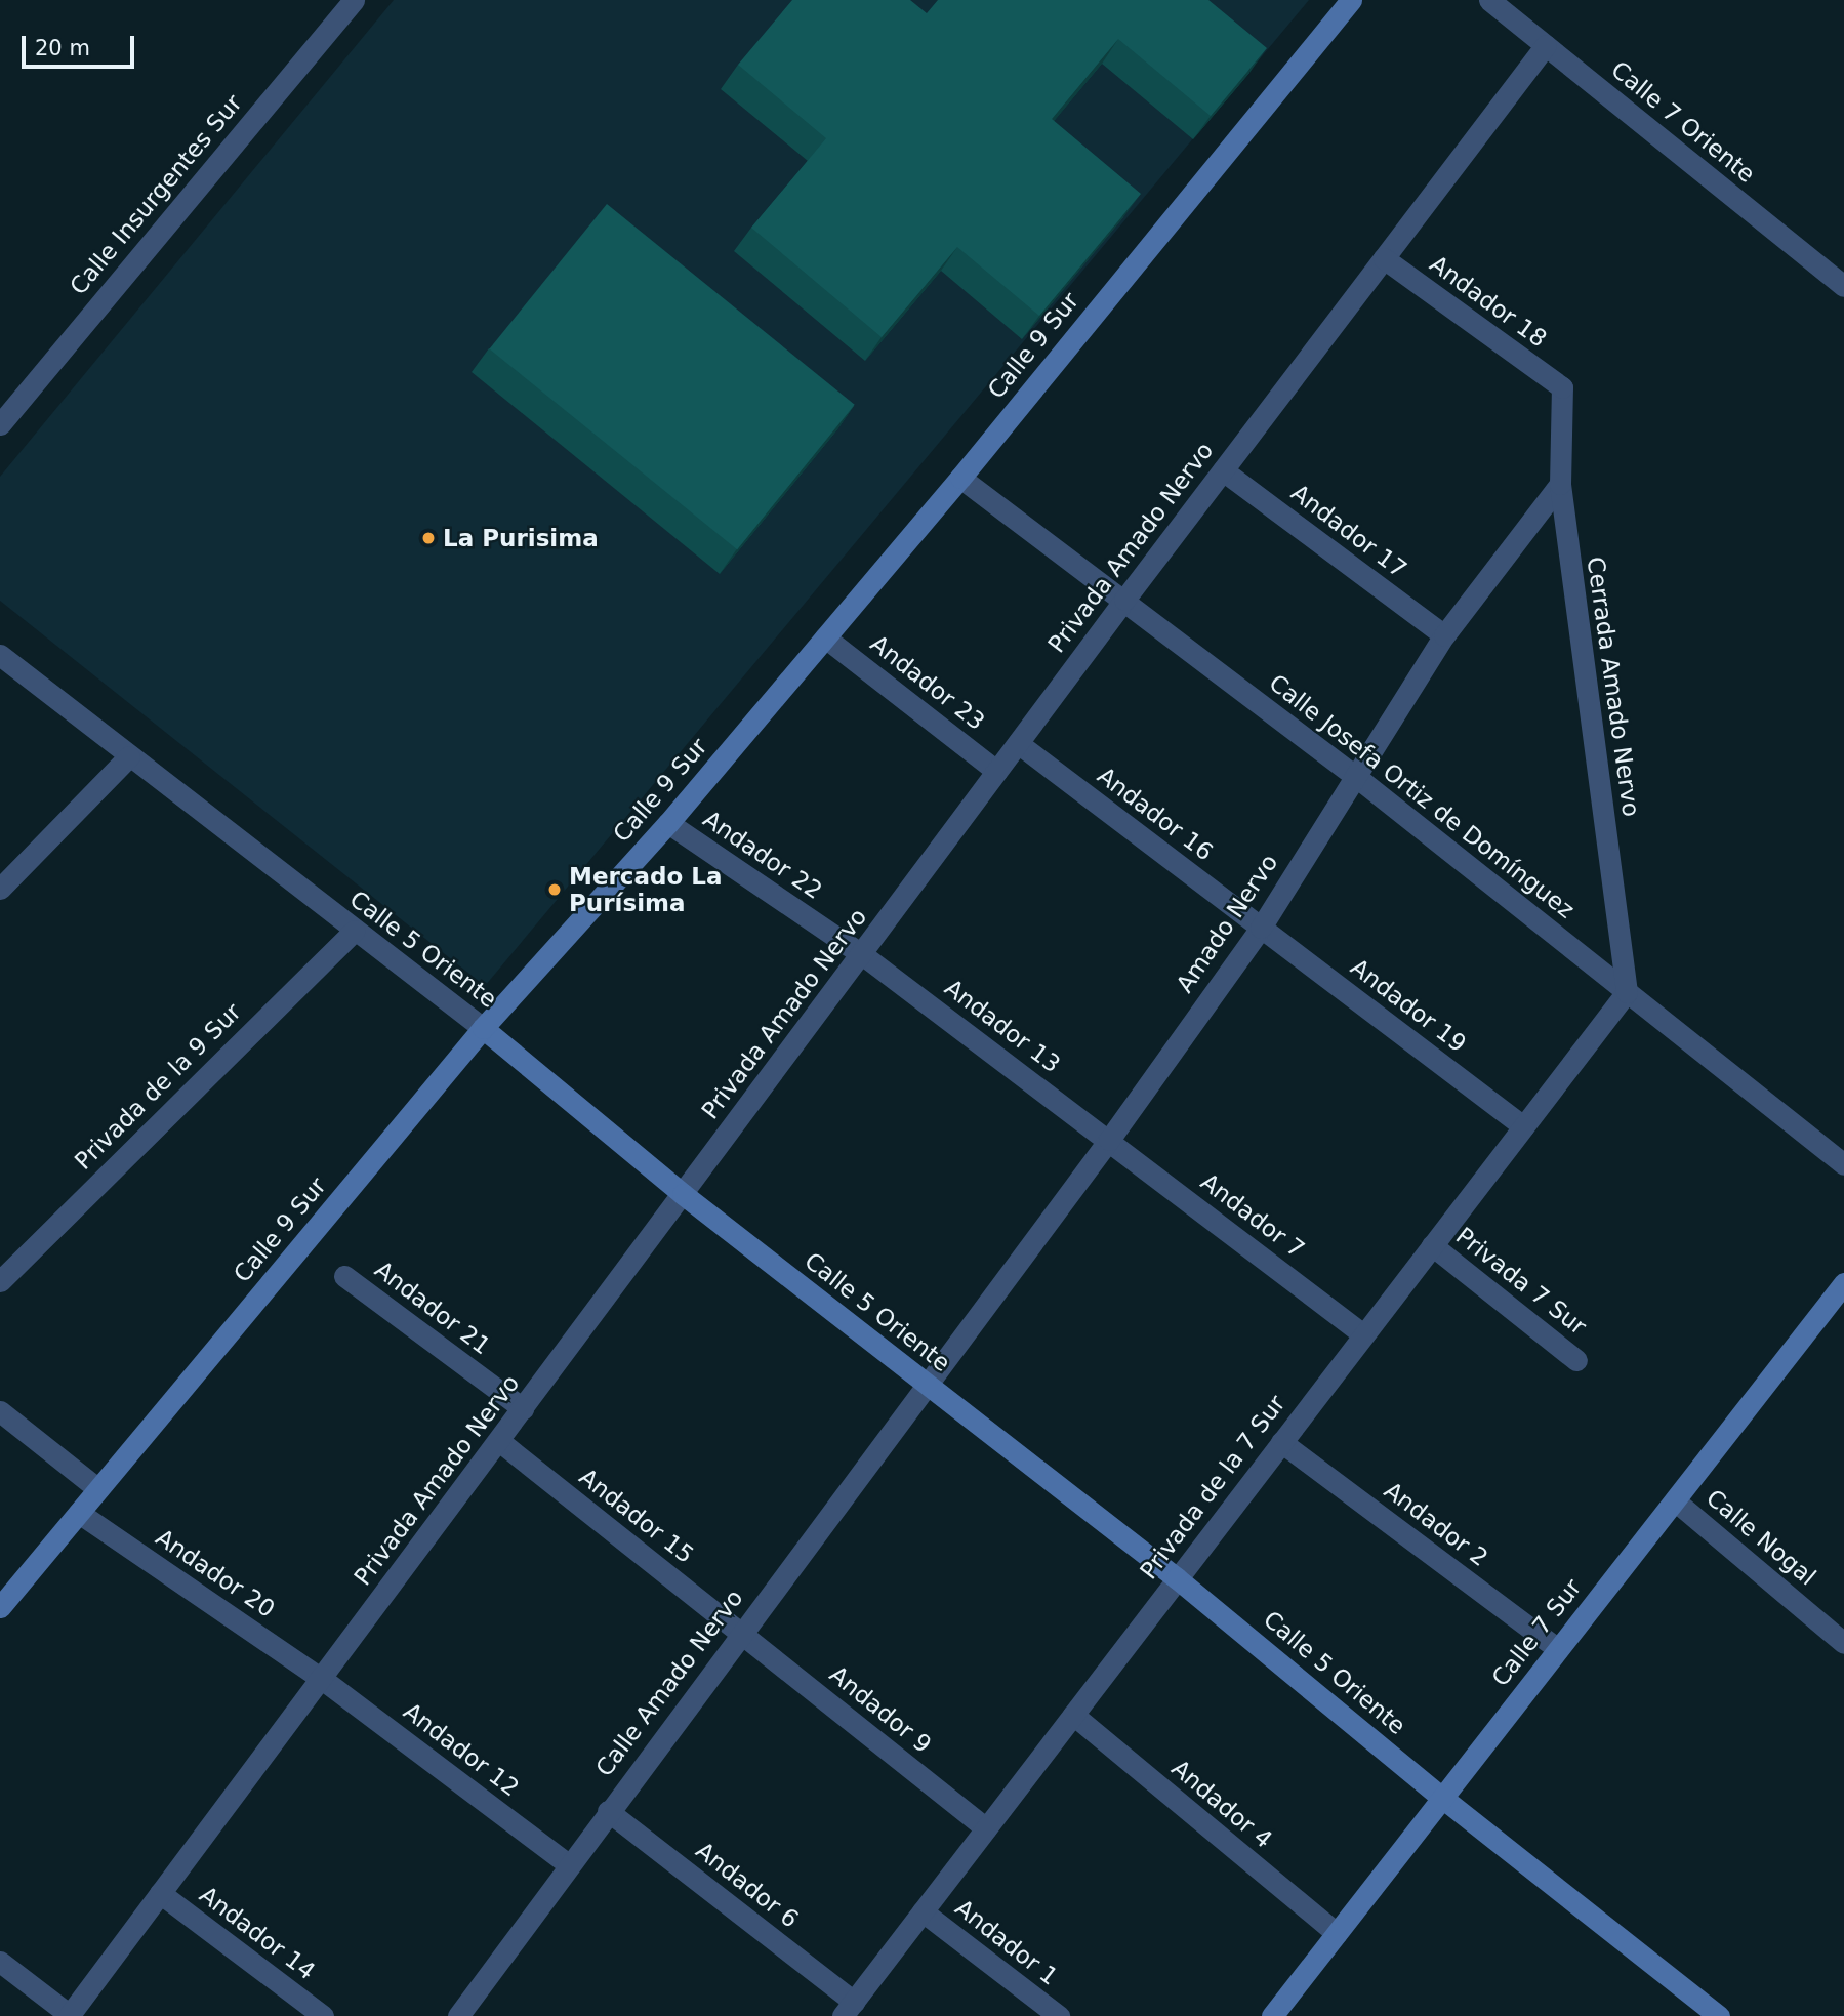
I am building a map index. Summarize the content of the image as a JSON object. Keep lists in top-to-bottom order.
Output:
{
  "streets": {
    "main road": ["Calle 9 Sur", "Calle 5 Oriente", "Calle 7 Sur"],
    "street": [
      "Calle 7 Oriente",
      "Calle Insurgentes Sur",
      "Andador 18",
      "Andador 17",
      "Privada Amado Nervo",
      "Andador 23",
      "Cerrada Amado Nervo",
      "Calle Josefa Ortiz de Domínguez",
      "Andador 16",
      "Andador 22",
      "Amado Nervo",
      "Andador 19",
      "Andador 13",
      "Privada de la 9 Sur",
      "Andador 7",
      "Privada 7 Sur",
      "Andador 21",
      "Privada de la 7 Sur",
      "Andador 15",
      "Andador 2",
      "Calle Nogal",
      "Andador 20",
      "Calle Amado Nervo",
      "Andador 9",
      "Andador 12",
      "Andador 4",
      "Andador 6",
      "Andador 14",
      "Andador 1"
    ]
  },
  "crossings": [
    ["Calle 7 Oriente", "Privada Amado Nervo"],
    ["Andador 18", "Privada Amado Nervo"],
    ["Andador 18", "Cerrada Amado Nervo"],
    ["Calle 9 Sur", "Andador 23"],
    ["Calle 9 Sur", "Calle Josefa Ortiz de Domínguez"],
    ["Calle 9 Sur", "Andador 22"],
    ["Calle 9 Sur", "Calle 5 Oriente"],
    ["Calle 9 Sur", "Andador 20"],
    ["Andador 17", "Privada Amado Nervo"],
    ["Andador 17", "Amado Nervo"],
    ["Privada Amado Nervo", "Andador 23"],
    ["Privada Amado Nervo", "Calle Josefa Ortiz de Domínguez"],
    ["Privada Amado Nervo", "Andador 16"],
    ["Privada Amado Nervo", "Andador 22"],
    ["Privada Amado Nervo", "Calle 5 Oriente"],
    ["Privada Amado Nervo", "Andador 13"],
    ["Privada Amado Nervo", "Andador 21"],
    ["Privada Amado Nervo", "Andador 15"],
    ["Privada Amado Nervo", "Andador 20"],
    ["Privada Amado Nervo", "Andador 12"],
    ["Privada Amado Nervo", "Andador 14"],
    ["Cerrada Amado Nervo", "Calle Josefa Ortiz de Domínguez"],
    ["Cerrada Amado Nervo", "Amado Nervo"],
    ["Cerrada Amado Nervo", "Privada de la 7 Sur"],
    ["Calle Josefa Ortiz de Domínguez", "Amado Nervo"],
    ["Calle Josefa Ortiz de Domínguez", "Privada de la 7 Sur"],
    ["Andador 16", "Amado Nervo"],
    ["Andador 16", "Andador 19"],
    ["Andador 22", "Andador 13"],
    ["Amado Nervo", "Calle 5 Oriente"],
    ["Amado Nervo", "Andador 19"],
    ["Amado Nervo", "Andador 13"],
    ["Amado Nervo", "Andador 7"],
    ["Amado Nervo", "Calle Amado Nervo"],
    ["Calle 5 Oriente", "Privada de la 9 Sur"],
    ["Calle 5 Oriente", "Privada de la 7 Sur"],
    ["Calle 5 Oriente", "Calle 7 Sur"],
    ["Calle 5 Oriente", "Calle Amado Nervo"],
    ["Andador 19", "Privada de la 7 Sur"],
    ["Andador 13", "Andador 7"],
    ["Andador 7", "Privada de la 7 Sur"],
    ["Privada 7 Sur", "Privada de la 7 Sur"],
    ["Privada de la 7 Sur", "Andador 2"],
    ["Privada de la 7 Sur", "Andador 9"],
    ["Privada de la 7 Sur", "Andador 4"],
    ["Privada de la 7 Sur", "Andador 6"],
    ["Privada de la 7 Sur", "Andador 1"],
    ["Andador 15", "Calle Amado Nervo"],
    ["Andador 15", "Andador 9"],
    ["Andador 2", "Calle 7 Sur"],
    ["Calle Nogal", "Calle 7 Sur"],
    ["Andador 20", "Andador 12"],
    ["Calle 7 Sur", "Andador 4"],
    ["Calle Amado Nervo", "Andador 9"],
    ["Calle Amado Nervo", "Andador 12"],
    ["Calle Amado Nervo", "Andador 6"]
  ],
  "places": ["La Purisima", "Mercado La Purísima"],
  "scale_bar": "20 m"
}
